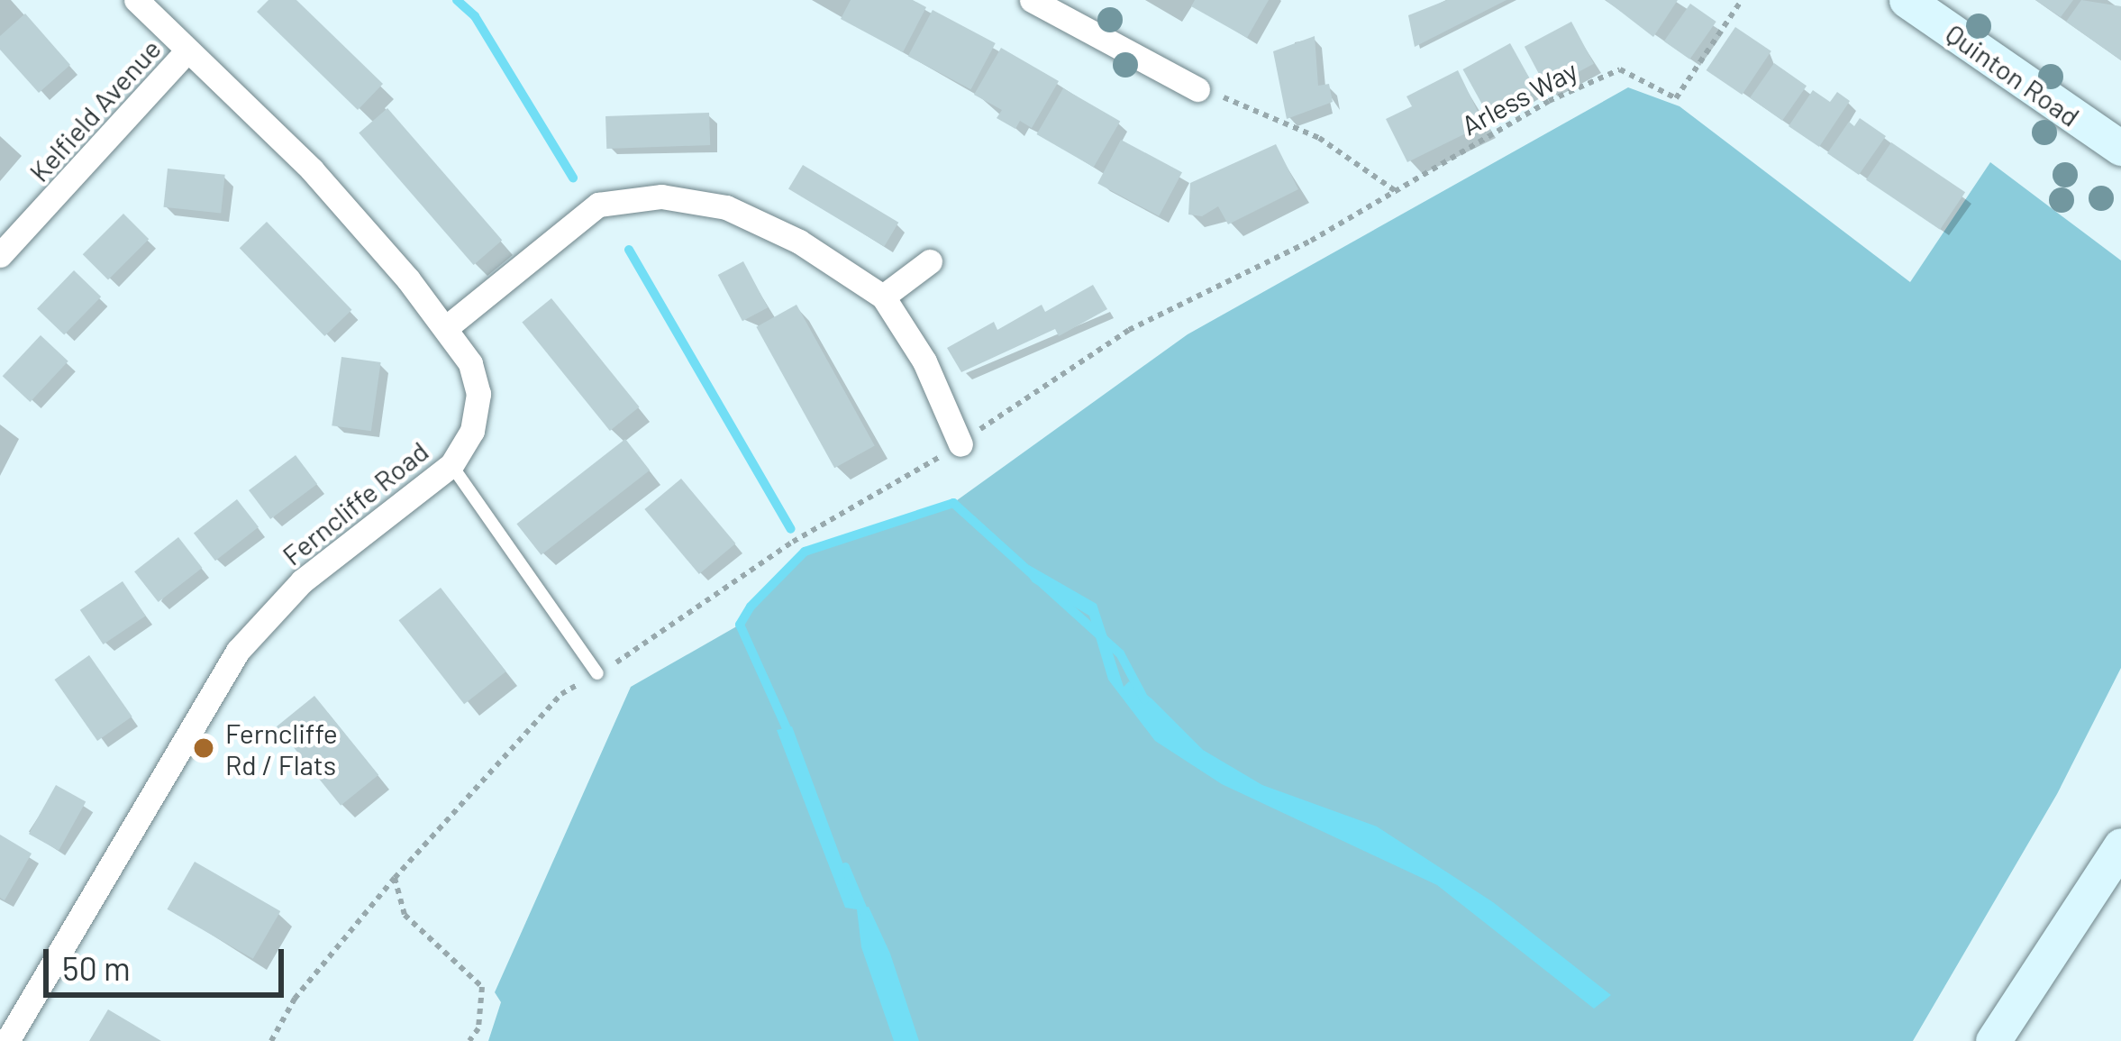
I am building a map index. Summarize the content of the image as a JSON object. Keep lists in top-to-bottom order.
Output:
{
  "streets": {
    "street": ["Quinton Road", "Kelfield Avenue", "Ferncliffe Road"],
    "path": ["Arless Way"]
  },
  "crossings": [
    ["Kelfield Avenue", "Ferncliffe Road"]
  ],
  "places": ["Ferncliffe Rd / Flats"],
  "scale_bar": "50 m"
}
